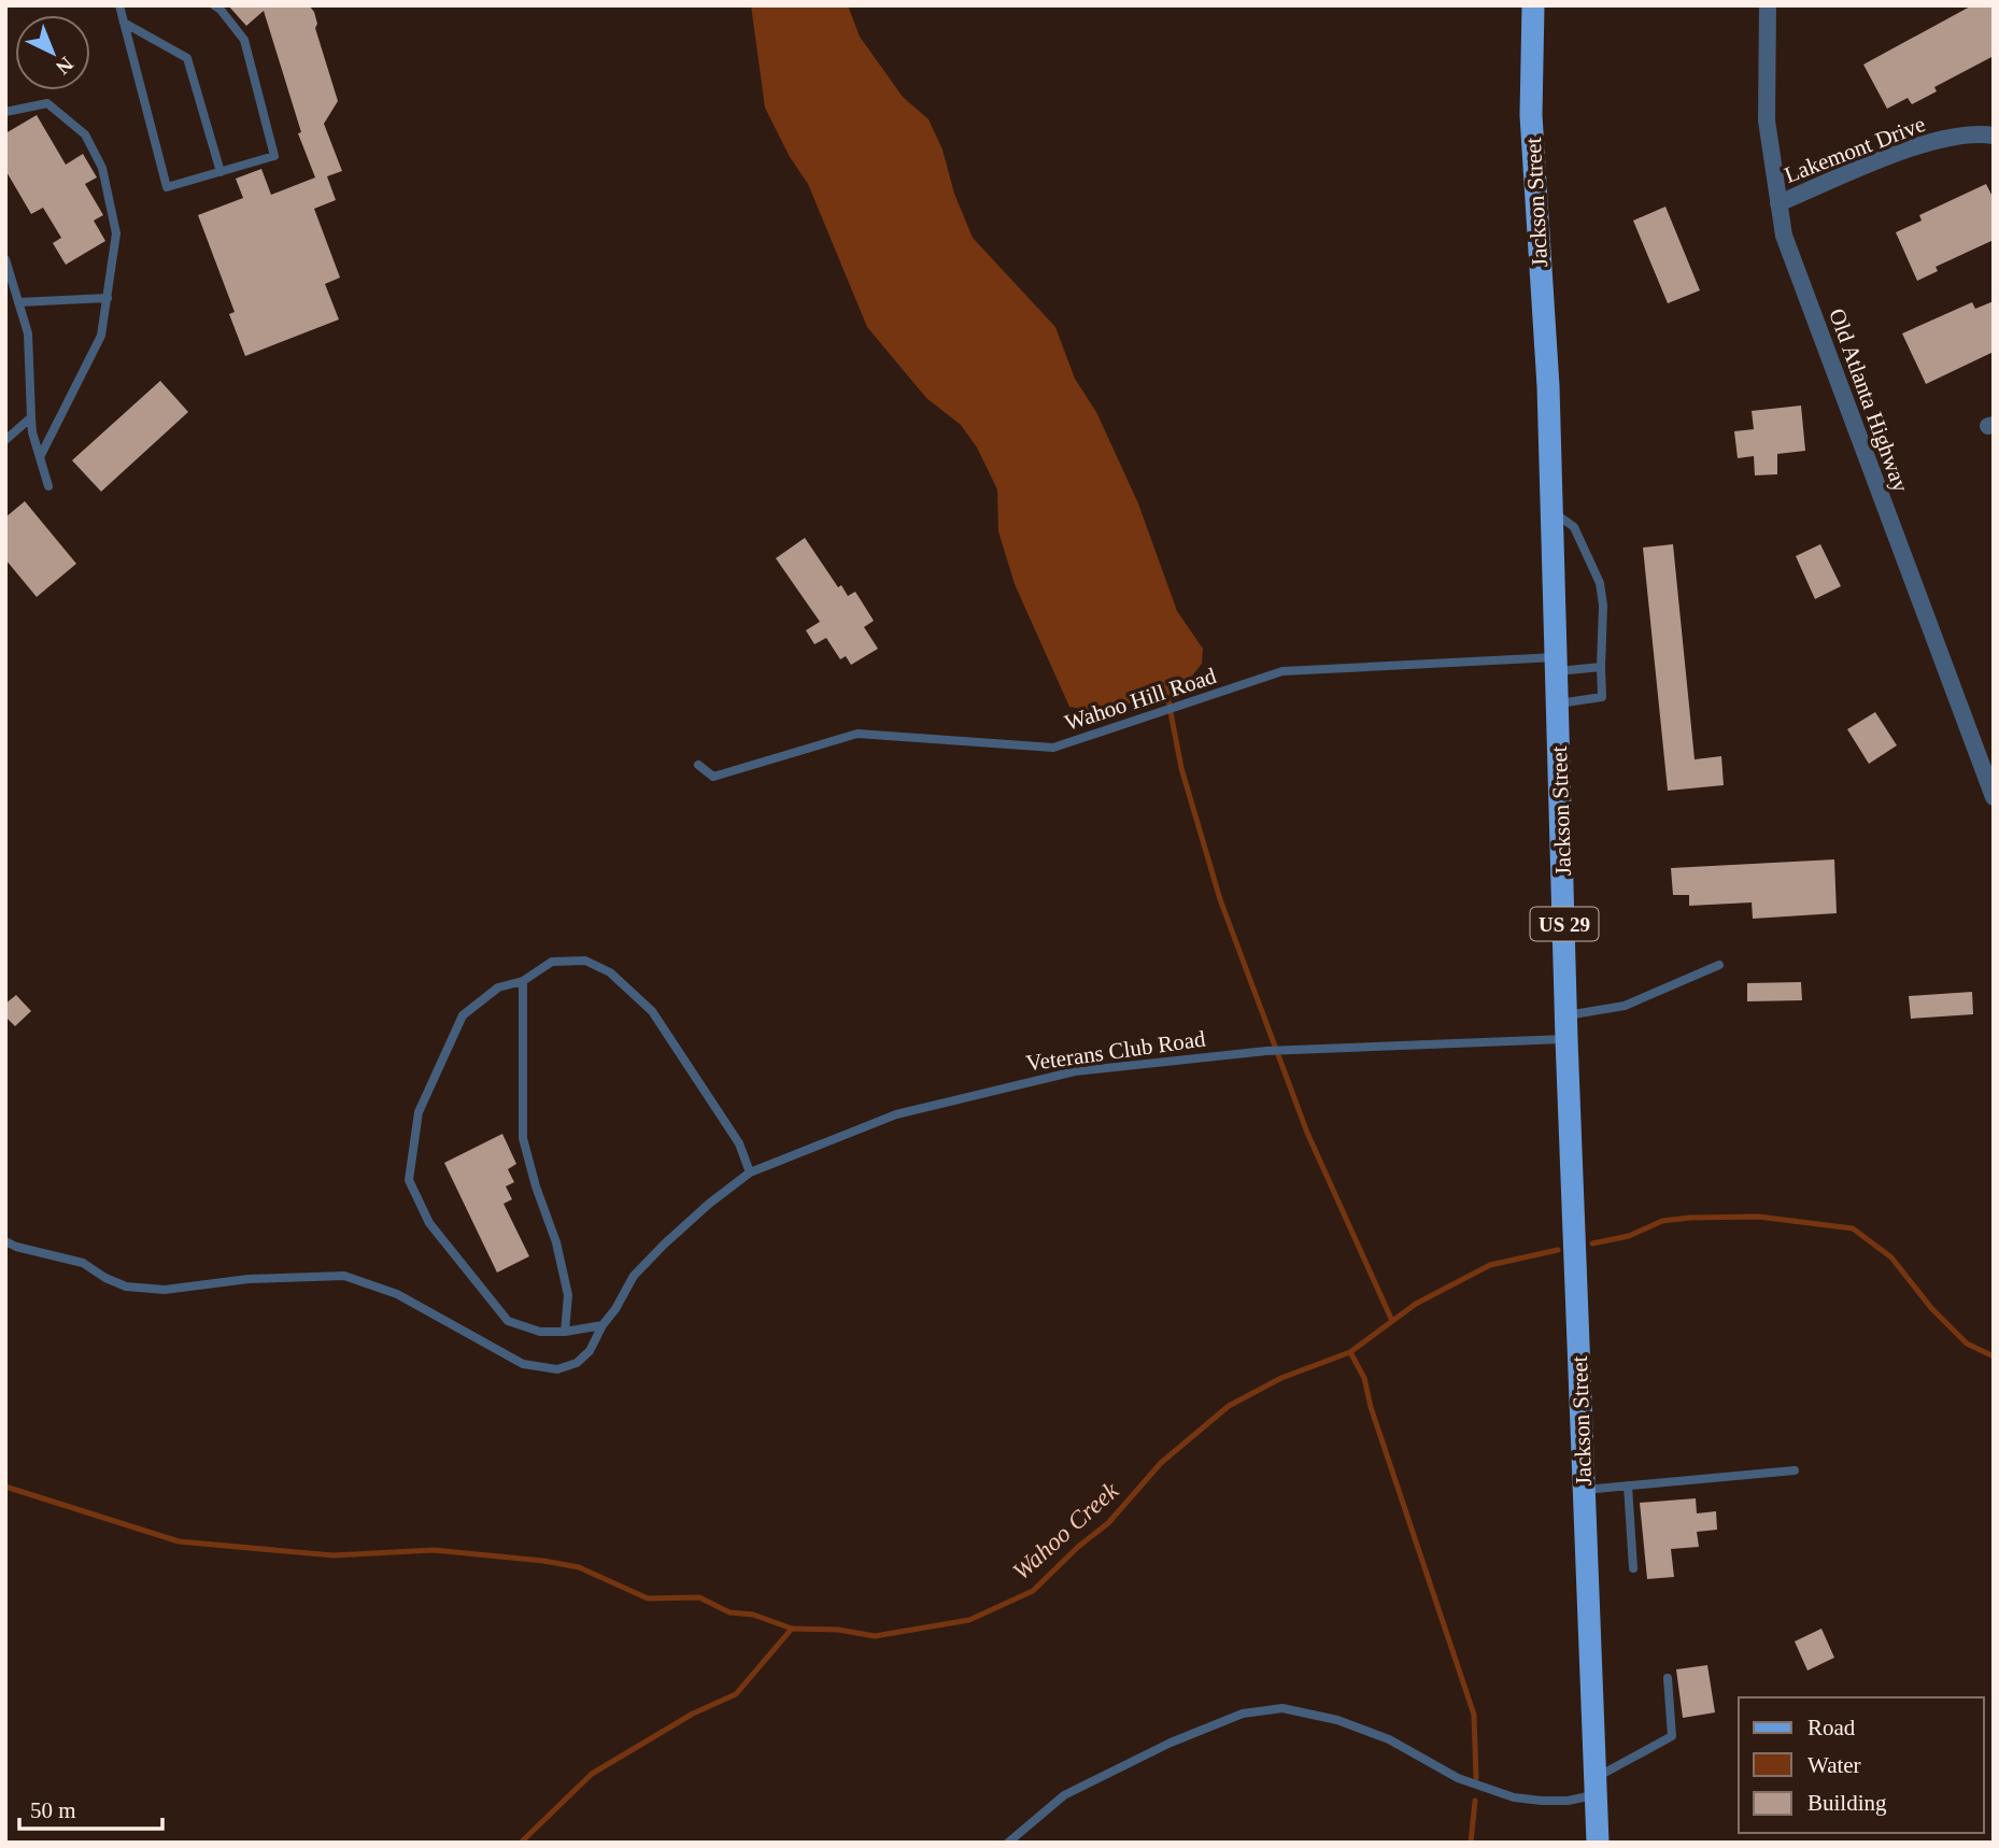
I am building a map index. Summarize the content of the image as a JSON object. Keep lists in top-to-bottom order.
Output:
{
  "streets": {
    "main road": ["Jackson Street", "US 29"],
    "street": ["Lakemont Drive", "Old Atlanta Highway"],
    "lane": ["Wahoo Hill Road", "Veterans Club Road"]
  },
  "crossings": [
    ["Lakemont Drive", "Old Atlanta Highway"],
    ["Jackson Street", "Wahoo Hill Road"],
    ["Jackson Street", "Veterans Club Road"]
  ],
  "water": ["Wahoo Creek"],
  "legend": ["Road", "Water", "Building"],
  "scale_bar": "50 m",
  "north": "bottom right"
}
